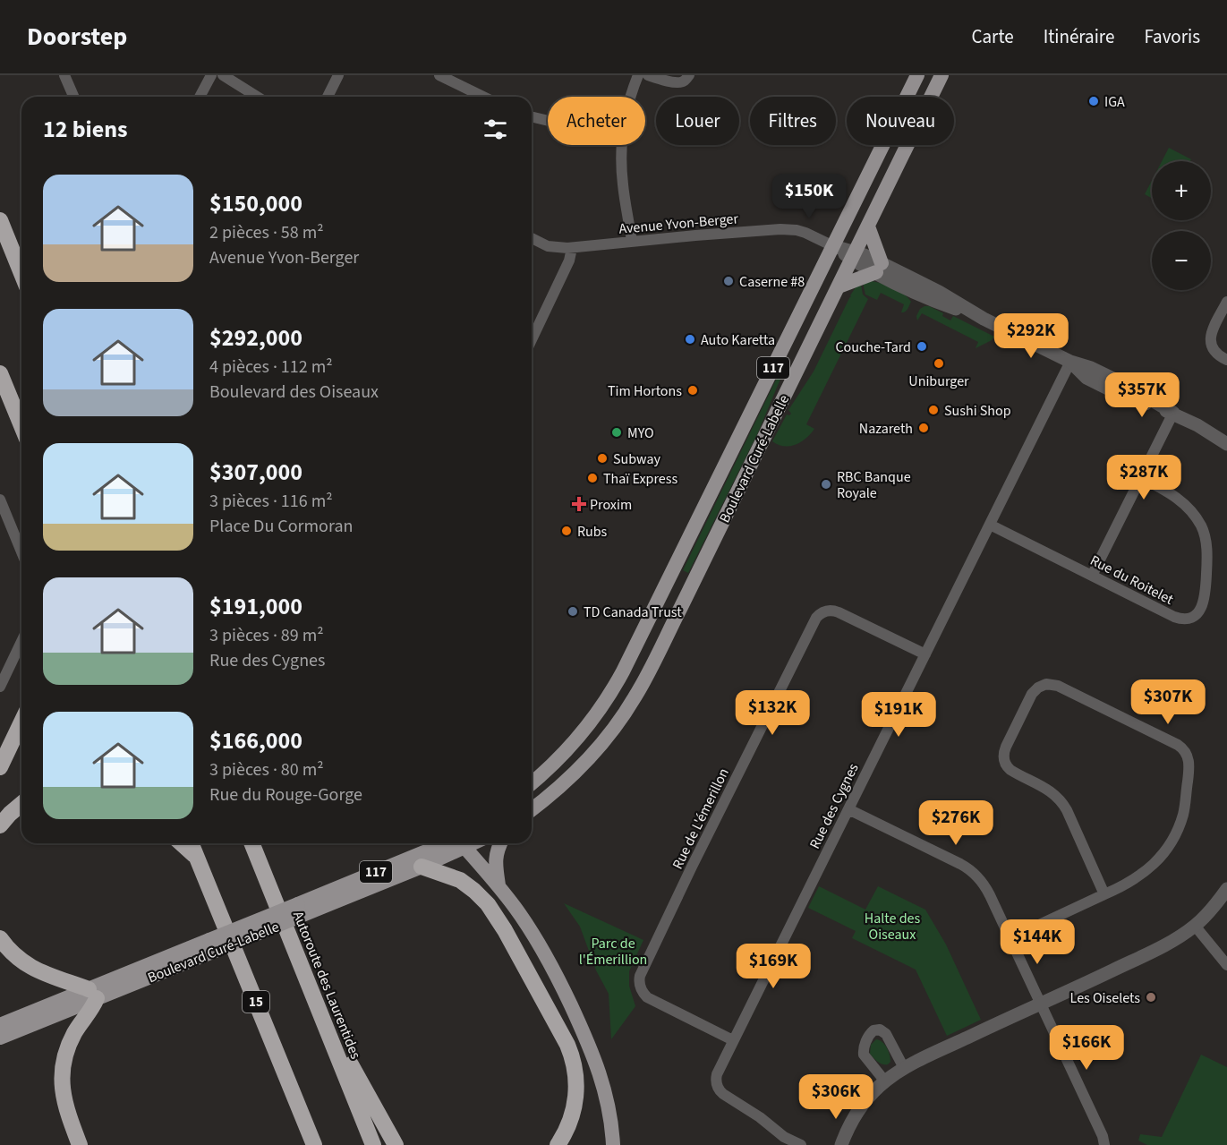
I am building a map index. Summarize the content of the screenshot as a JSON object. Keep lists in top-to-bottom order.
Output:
{
  "streets": {
    "highway": ["Autoroute des Laurentides", "15"],
    "main road": ["117", "Boulevard Curé-Labelle"],
    "street": [
      "Avenue Yvon-Berger",
      "Rue du Roitelet",
      "Rue des Cygnes",
      "Rue de L'émerillon"
    ]
  },
  "crossings": [
    ["Avenue Yvon-Berger", "Boulevard Curé-Labelle"],
    ["Rue du Roitelet", "Rue des Cygnes"],
    ["Rue des Cygnes", "Rue de L'émerillon"]
  ],
  "parks": ["Halte des Oiseaux", "Parc de l'Émerillion"],
  "places": {
    "other": [
      "IGA",
      "Caserne #8",
      "Auto Karetta",
      "Couche-Tard",
      "Uniburger",
      "Tim Hortons",
      "Sushi Shop",
      "Nazareth",
      "MYO",
      "Subway",
      "Thaï Express",
      "RBC Banque Royale",
      "Rubs",
      "TD Canada Trust",
      "Les Oiselets"
    ],
    "health": ["Proxim"]
  },
  "page": {
    "header": "Doorstep",
    "nav": ["Carte", "Itinéraire", "Favoris"],
    "chip": [
      "Acheter",
      "Louer",
      "Filtres",
      "Nouveau"
    ],
    "heading": "12 biens",
    "map_buttons": ["+", "−"],
    "list": [
      {
        "name": "$150,000",
        "note": "2 pièces · 58 m² · Avenue Yvon-Berger"
      },
      {
        "name": "$292,000",
        "note": "4 pièces · 112 m² · Boulevard des Oiseaux"
      },
      {
        "name": "$307,000",
        "note": "3 pièces · 116 m² · Place Du Cormoran"
      },
      {
        "name": "$191,000",
        "note": "3 pièces · 89 m² · Rue des Cygnes"
      },
      {
        "name": "$166,000",
        "note": "3 pièces · 80 m² · Rue du Rouge-Gorge"
      }
    ],
    "price": [
      "$150K",
      "$292K",
      "$357K",
      "$287K",
      "$307K",
      "$132K",
      "$191K",
      "$276K",
      "$144K",
      "$169K",
      "$166K",
      "$306K"
    ]
  }
}
